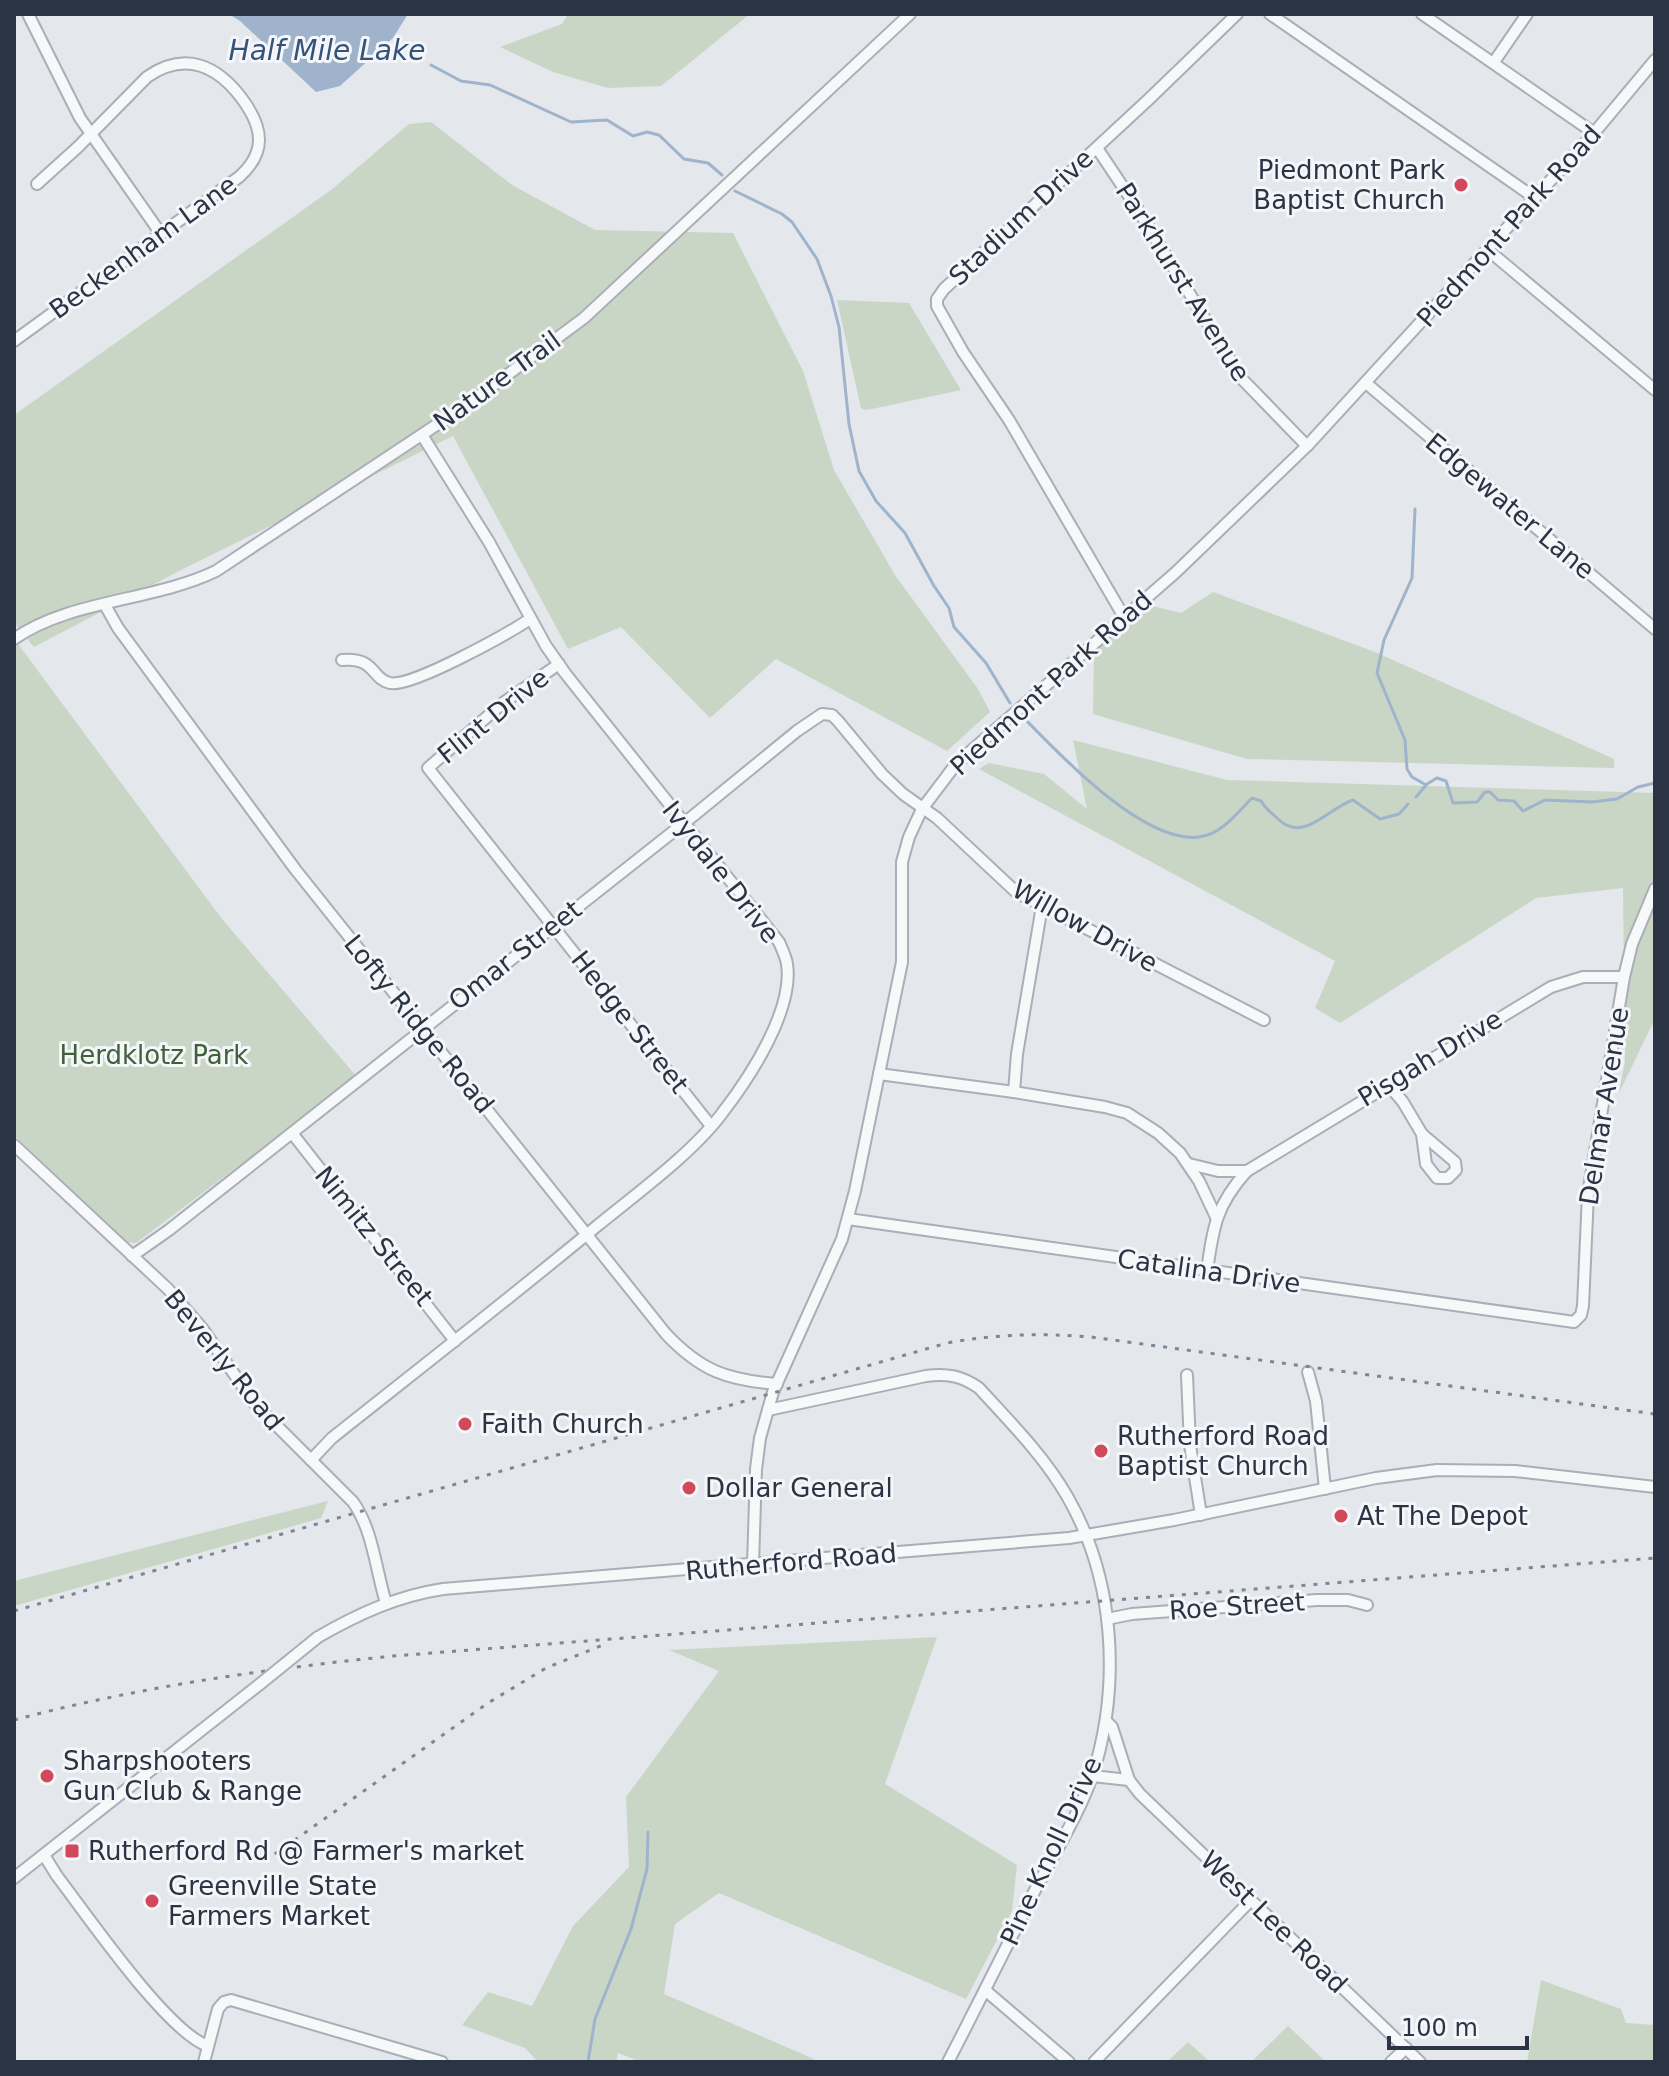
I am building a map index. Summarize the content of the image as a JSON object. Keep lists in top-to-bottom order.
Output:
{
  "streets": {
    "street": [
      "Stadium Drive",
      "Piedmont Park Road",
      "Beckenham Lane",
      "Parkhurst Avenue",
      "Nature Trail",
      "Edgewater Lane",
      "Flint Drive",
      "Ivydale Drive",
      "Willow Drive",
      "Omar Street",
      "Hedge Street",
      "Lofty Ridge Road",
      "Pisgah Drive",
      "Delmar Avenue",
      "Nimitz Street",
      "Catalina Drive",
      "Beverly Road",
      "Rutherford Road",
      "Roe Street",
      "Pine Knoll Drive",
      "West Lee Road"
    ]
  },
  "crossings": [
    ["Stadium Drive", "Piedmont Park Road"],
    ["Stadium Drive", "Parkhurst Avenue"],
    ["Piedmont Park Road", "Parkhurst Avenue"],
    ["Piedmont Park Road", "Edgewater Lane"],
    ["Piedmont Park Road", "Willow Drive"],
    ["Piedmont Park Road", "Lofty Ridge Road"],
    ["Piedmont Park Road", "Catalina Drive"],
    ["Piedmont Park Road", "Rutherford Road"],
    ["Piedmont Park Road", "Pine Knoll Drive"],
    ["Nature Trail", "Ivydale Drive"],
    ["Nature Trail", "Lofty Ridge Road"],
    ["Flint Drive", "Ivydale Drive"],
    ["Flint Drive", "Hedge Street"],
    ["Ivydale Drive", "Omar Street"],
    ["Ivydale Drive", "Hedge Street"],
    ["Ivydale Drive", "Lofty Ridge Road"],
    ["Ivydale Drive", "Nimitz Street"],
    ["Ivydale Drive", "Beverly Road"],
    ["Willow Drive", "Omar Street"],
    ["Omar Street", "Hedge Street"],
    ["Omar Street", "Lofty Ridge Road"],
    ["Omar Street", "Nimitz Street"],
    ["Omar Street", "Beverly Road"],
    ["Pisgah Drive", "Delmar Avenue"],
    ["Pisgah Drive", "Catalina Drive"],
    ["Delmar Avenue", "Catalina Drive"],
    ["Beverly Road", "Rutherford Road"],
    ["Rutherford Road", "Pine Knoll Drive"],
    ["Roe Street", "Pine Knoll Drive"],
    ["Pine Knoll Drive", "West Lee Road"]
  ],
  "water": ["Half Mile Lake"],
  "parks": ["Herdklotz Park"],
  "places": {
    "other": [
      "Piedmont Park Baptist Church",
      "Faith Church",
      "Rutherford Road Baptist Church",
      "Dollar General",
      "At The Depot",
      "Sharpshooters Gun Club & Range",
      "Greenville State Farmers Market"
    ],
    "transit": ["Rutherford Rd @ Farmer's market"]
  },
  "scale_bar": "100 m"
}
